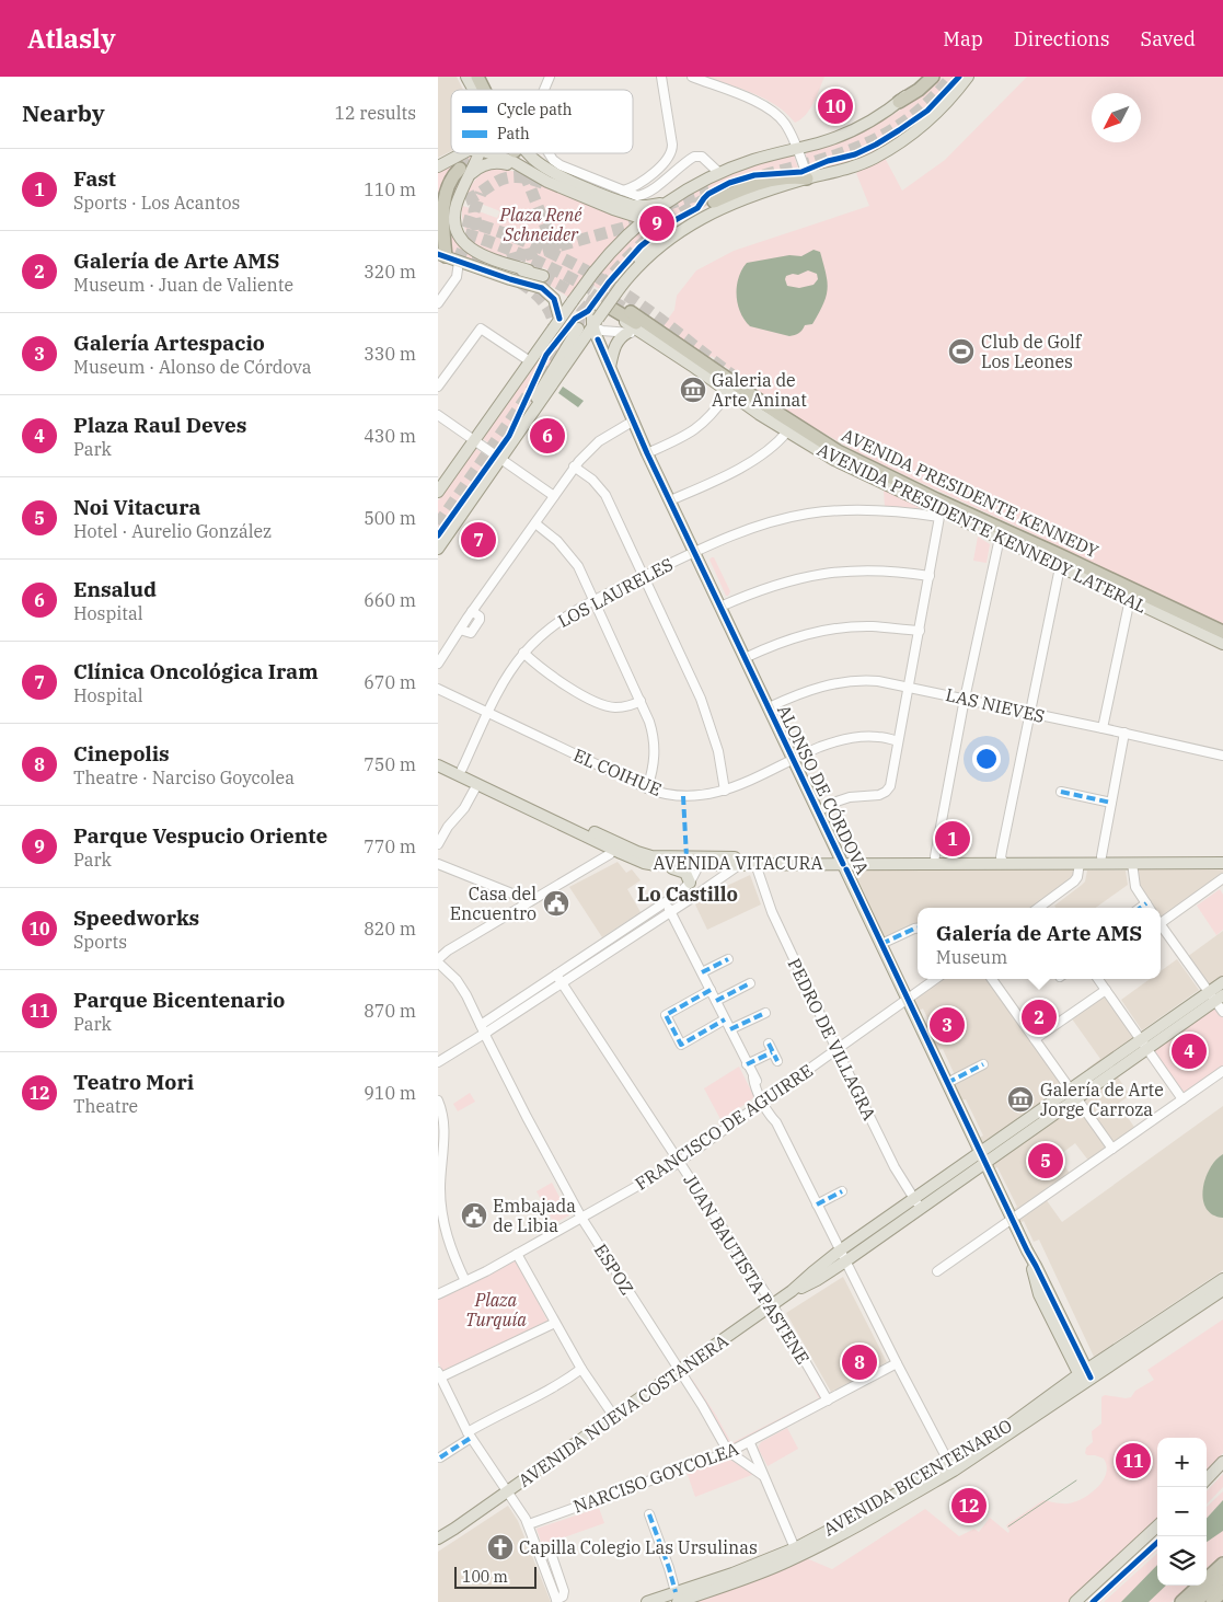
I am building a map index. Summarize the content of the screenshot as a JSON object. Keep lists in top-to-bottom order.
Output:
{
  "streets": {
    "highway": ["AVENIDA PRESIDENTE KENNEDY"],
    "main road": [
      "AVENIDA PRESIDENTE KENNEDY LATERAL",
      "ALONSO DE CÓRDOVA",
      "AVENIDA VITACURA",
      "AVENIDA NUEVA COSTANERA",
      "AVENIDA BICENTENARIO"
    ],
    "street": [
      "LOS LAURELES",
      "LAS NIEVES",
      "EL COIHUE",
      "PEDRO DE VILLAGRA",
      "FRANCISCO DE AGUIRRE",
      "ESPOZ",
      "JUAN BAUTISTA PASTENE",
      "NARCISO GOYCOLEA"
    ]
  },
  "crossings": [
    ["LOS LAURELES", "EL COIHUE"],
    ["LOS LAURELES", "ALONSO DE CÓRDOVA"],
    ["LOS LAURELES", "AVENIDA VITACURA"],
    ["LAS NIEVES", "ALONSO DE CÓRDOVA"],
    ["EL COIHUE", "ALONSO DE CÓRDOVA"],
    ["ALONSO DE CÓRDOVA", "AVENIDA VITACURA"],
    ["ALONSO DE CÓRDOVA", "FRANCISCO DE AGUIRRE"],
    ["ALONSO DE CÓRDOVA", "AVENIDA NUEVA COSTANERA"],
    ["ALONSO DE CÓRDOVA", "AVENIDA BICENTENARIO"],
    ["AVENIDA VITACURA", "PEDRO DE VILLAGRA"],
    ["PEDRO DE VILLAGRA", "FRANCISCO DE AGUIRRE"],
    ["PEDRO DE VILLAGRA", "AVENIDA NUEVA COSTANERA"],
    ["FRANCISCO DE AGUIRRE", "ESPOZ"],
    ["FRANCISCO DE AGUIRRE", "JUAN BAUTISTA PASTENE"],
    ["ESPOZ", "AVENIDA NUEVA COSTANERA"],
    ["ESPOZ", "NARCISO GOYCOLEA"],
    ["JUAN BAUTISTA PASTENE", "AVENIDA NUEVA COSTANERA"],
    ["JUAN BAUTISTA PASTENE", "NARCISO GOYCOLEA"]
  ],
  "districts": ["Lo Castillo"],
  "parks": ["Plaza René Schneider", "Plaza Turquía"],
  "places": {
    "sports": ["Club de Golf Los Leones"],
    "museum": ["Galeria de Arte Aninat", "Galería de Arte Jorge Carroza"],
    "public building": ["Casa del Encuentro", "Embajada de Libia"],
    "church": ["Capilla Colegio Las Ursulinas"]
  },
  "legend": ["Cycle path", "Path"],
  "scale_bar": "100 m",
  "north": "bottom left",
  "page": {
    "header": "Atlasly",
    "nav": ["Map", "Directions", "Saved"],
    "heading": ["Nearby", "12 results"],
    "pins": [
      "10",
      "9",
      "6",
      "7",
      "1",
      "2",
      "3",
      "4",
      "5",
      "8",
      "11",
      "12"
    ],
    "list": [
      {
        "mark": "1",
        "name": "Fast",
        "note": "Sports · Los Acantos",
        "value": "110 m"
      },
      {
        "mark": "2",
        "name": "Galería de Arte AMS",
        "note": "Museum · Juan de Valiente",
        "value": "320 m"
      },
      {
        "mark": "3",
        "name": "Galería Artespacio",
        "note": "Museum · Alonso de Córdova",
        "value": "330 m"
      },
      {
        "mark": "4",
        "name": "Plaza Raul Deves",
        "note": "Park",
        "value": "430 m"
      },
      {
        "mark": "5",
        "name": "Noi Vitacura",
        "note": "Hotel · Aurelio González",
        "value": "500 m"
      },
      {
        "mark": "6",
        "name": "Ensalud",
        "note": "Hospital",
        "value": "660 m"
      },
      {
        "mark": "7",
        "name": "Clínica Oncológica Iram",
        "note": "Hospital",
        "value": "670 m"
      },
      {
        "mark": "8",
        "name": "Cinepolis",
        "note": "Theatre · Narciso Goycolea",
        "value": "750 m"
      },
      {
        "mark": "9",
        "name": "Parque Vespucio Oriente",
        "note": "Park",
        "value": "770 m"
      },
      {
        "mark": "10",
        "name": "Speedworks",
        "note": "Sports",
        "value": "820 m"
      },
      {
        "mark": "11",
        "name": "Parque Bicentenario",
        "note": "Park",
        "value": "870 m"
      },
      {
        "mark": "12",
        "name": "Teatro Mori",
        "note": "Theatre",
        "value": "910 m"
      }
    ],
    "popup": ["Galería de Arte AMS", "Museum"],
    "map_buttons": ["+", "−"],
    "scale": "100 m"
  }
}
